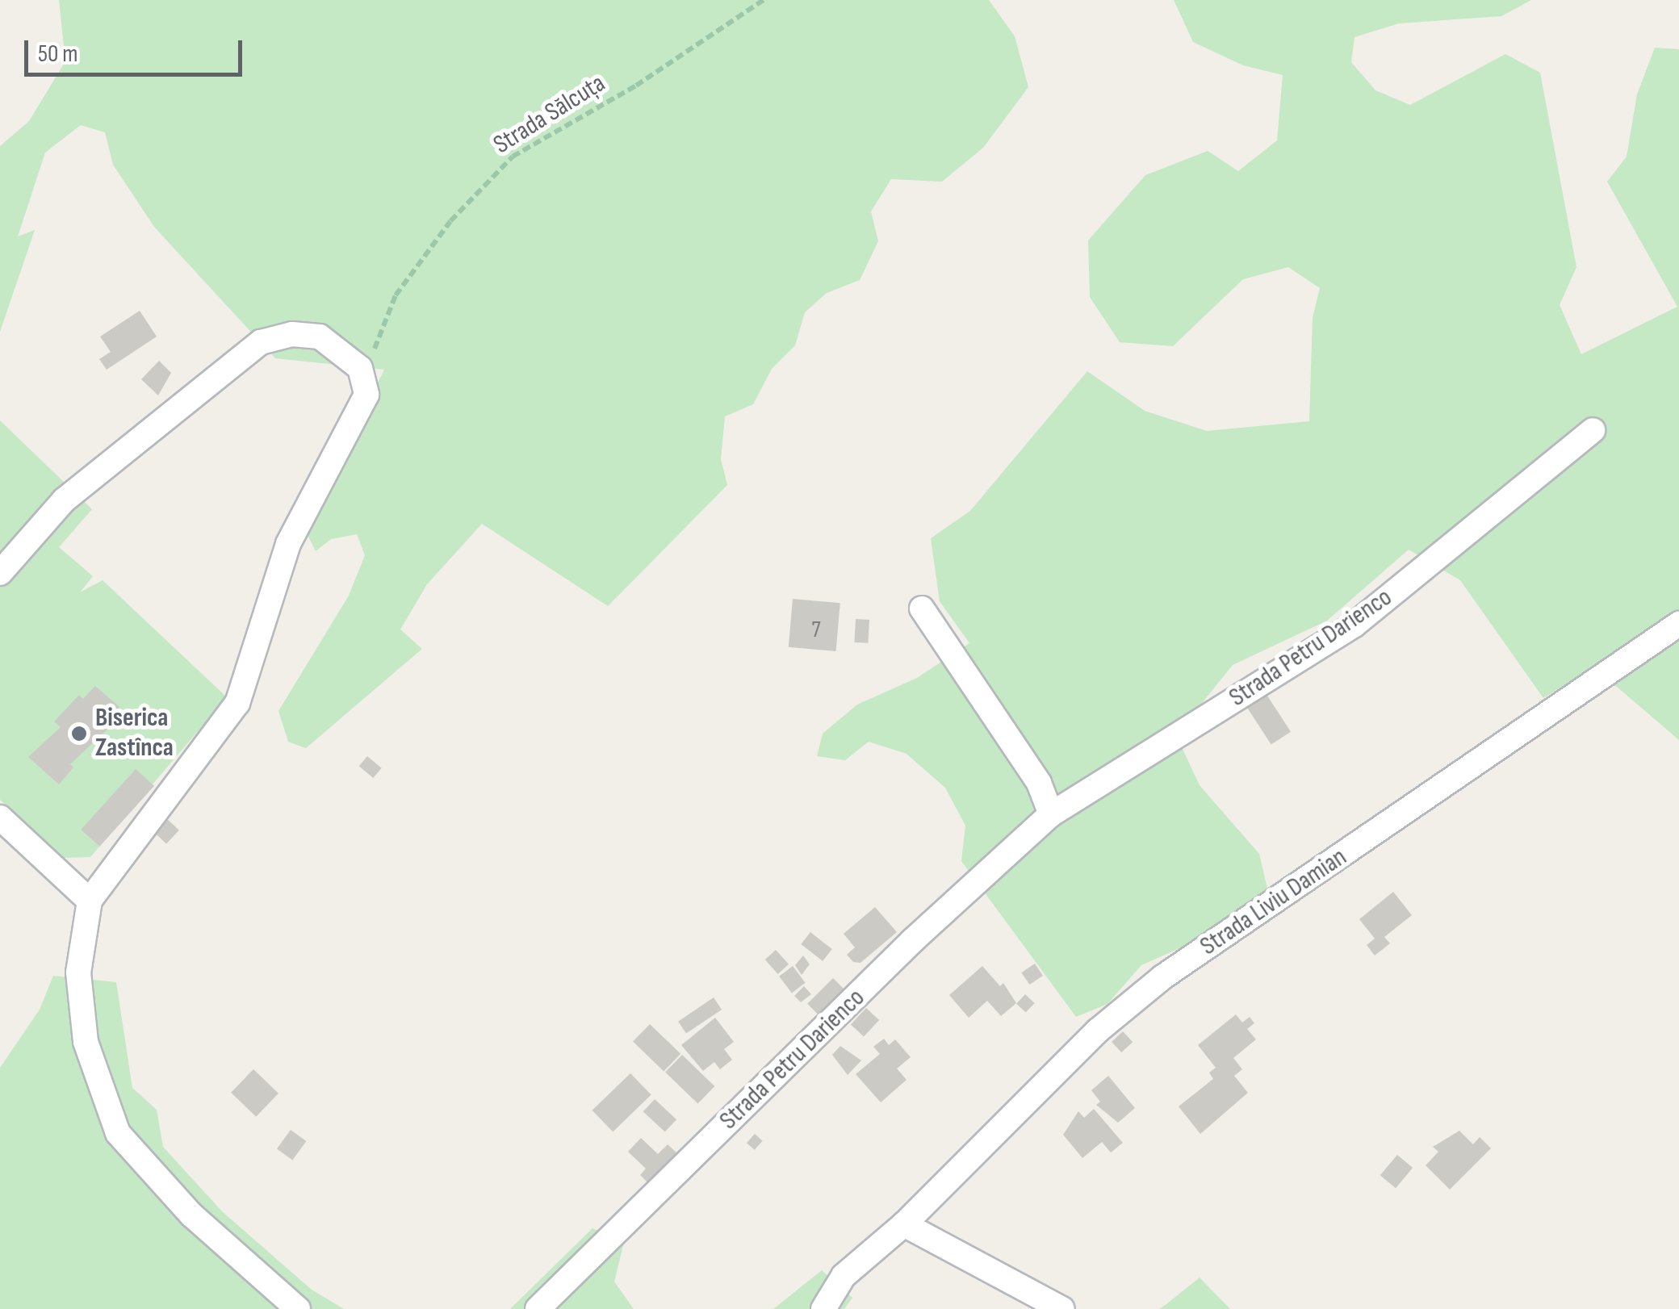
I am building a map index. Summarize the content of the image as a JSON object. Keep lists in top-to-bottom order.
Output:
{
  "streets": {
    "street": ["Strada Petru Darienco", "Strada Liviu Damian"],
    "path": ["Strada Sălcuța"]
  },
  "places": ["Biserica Zastînca"],
  "house_numbers": ["7"],
  "scale_bar": "50 m"
}
